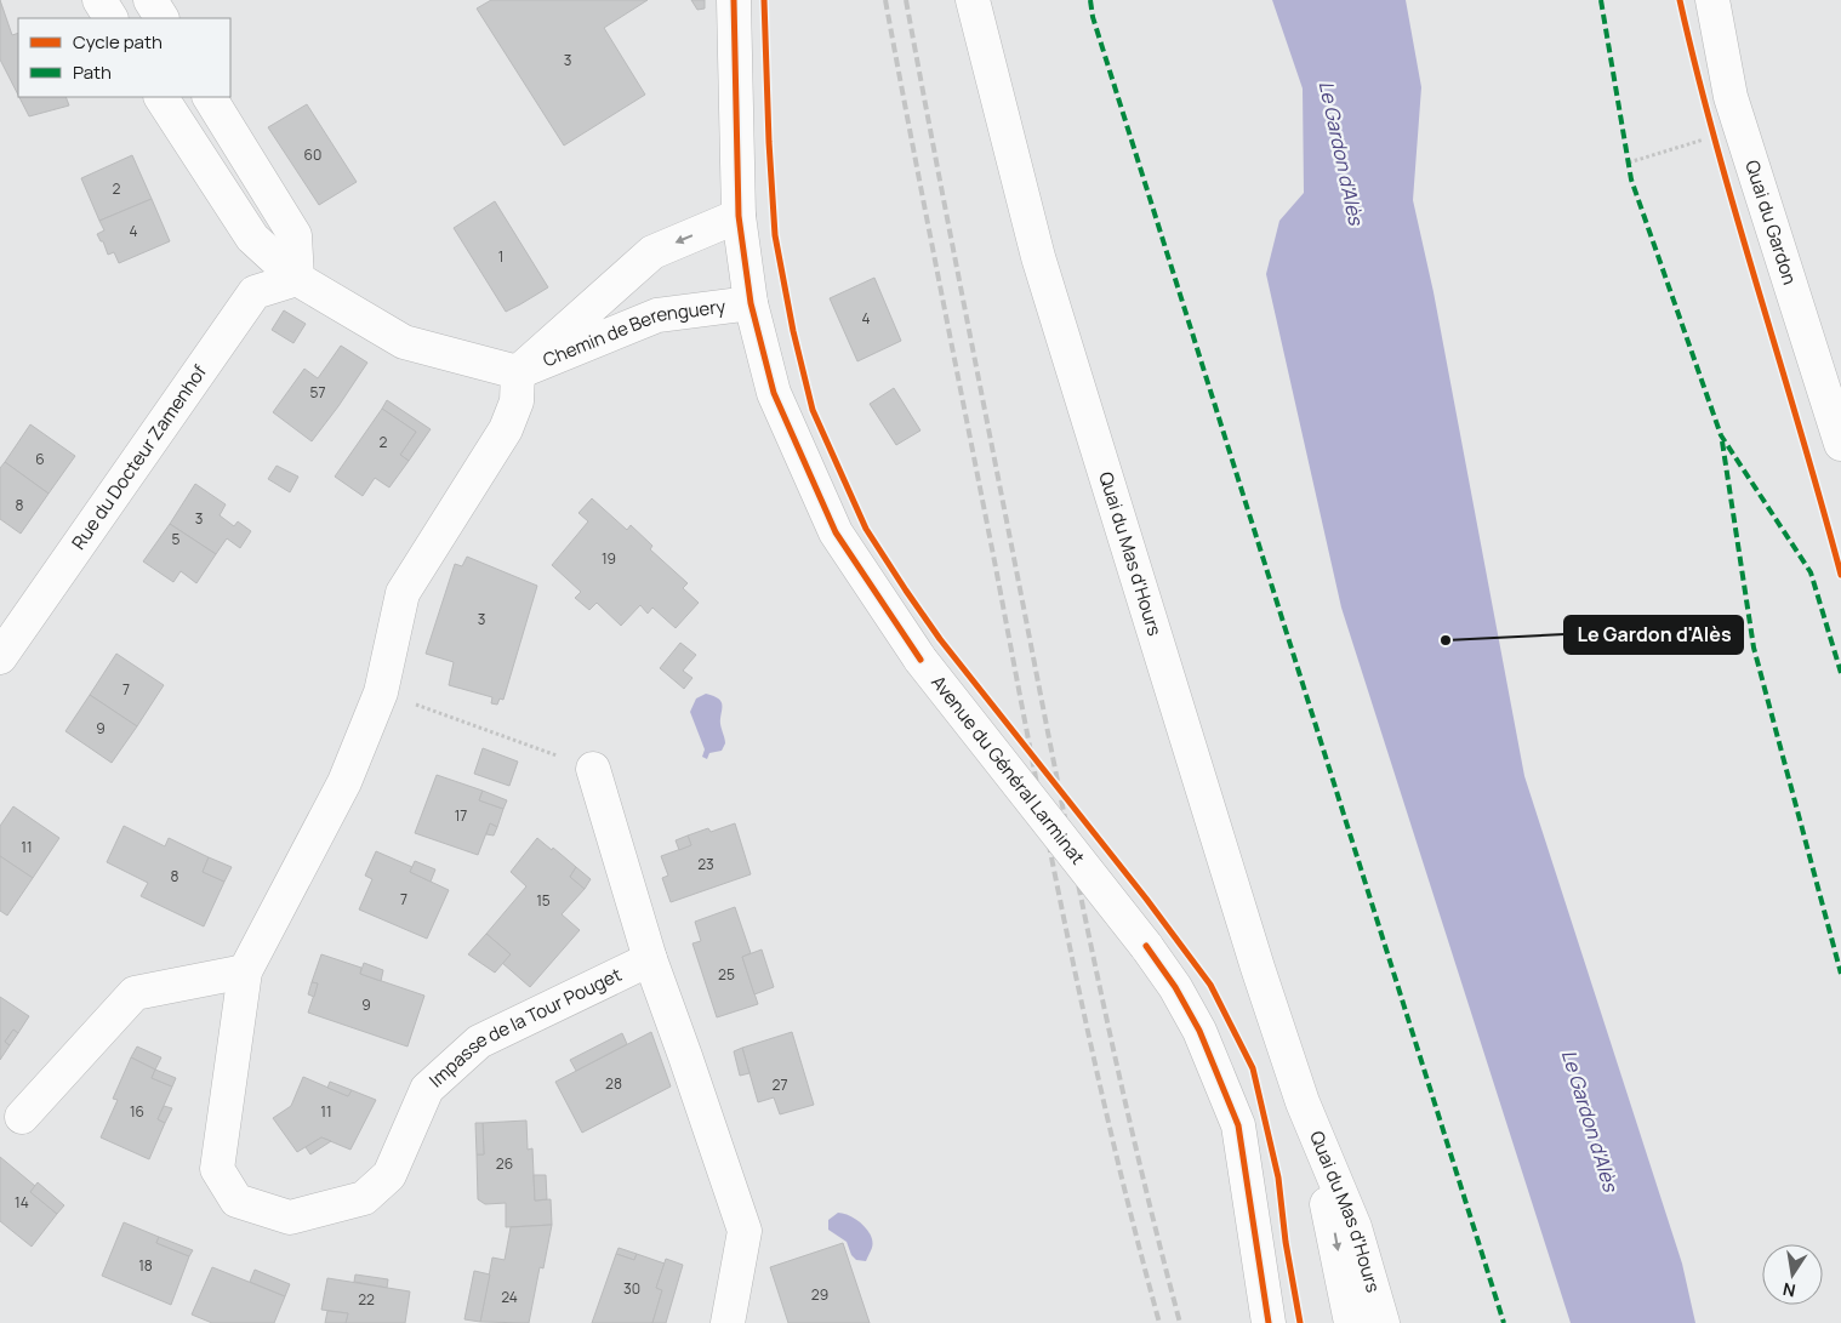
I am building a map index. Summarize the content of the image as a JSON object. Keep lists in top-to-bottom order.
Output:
{
  "streets": {
    "street": [
      "Quai du Gardon",
      "Chemin de Berenguery",
      "Rue du Docteur Zamenhof",
      "Quai du Mas d'Hours",
      "Avenue du Général Larminat",
      "Impasse de la Tour Pouget"
    ]
  },
  "crossings": [
    ["Chemin de Berenguery", "Rue du Docteur Zamenhof"],
    ["Chemin de Berenguery", "Avenue du Général Larminat"],
    ["Chemin de Berenguery", "Impasse de la Tour Pouget"]
  ],
  "water": ["Le Gardon d'Alès"],
  "places": ["Le Gardon d'Alès"],
  "house_numbers": [
    "3",
    "60",
    "2",
    "4",
    "1",
    "4",
    "57",
    "2",
    "6",
    "8",
    "3",
    "5",
    "19",
    "3",
    "7",
    "9",
    "17",
    "11",
    "23",
    "8",
    "7",
    "15",
    "25",
    "9",
    "28",
    "27",
    "16",
    "11",
    "26",
    "14",
    "18",
    "30",
    "29",
    "24",
    "22"
  ],
  "legend": ["Cycle path", "Path"],
  "north": "bottom"
}
